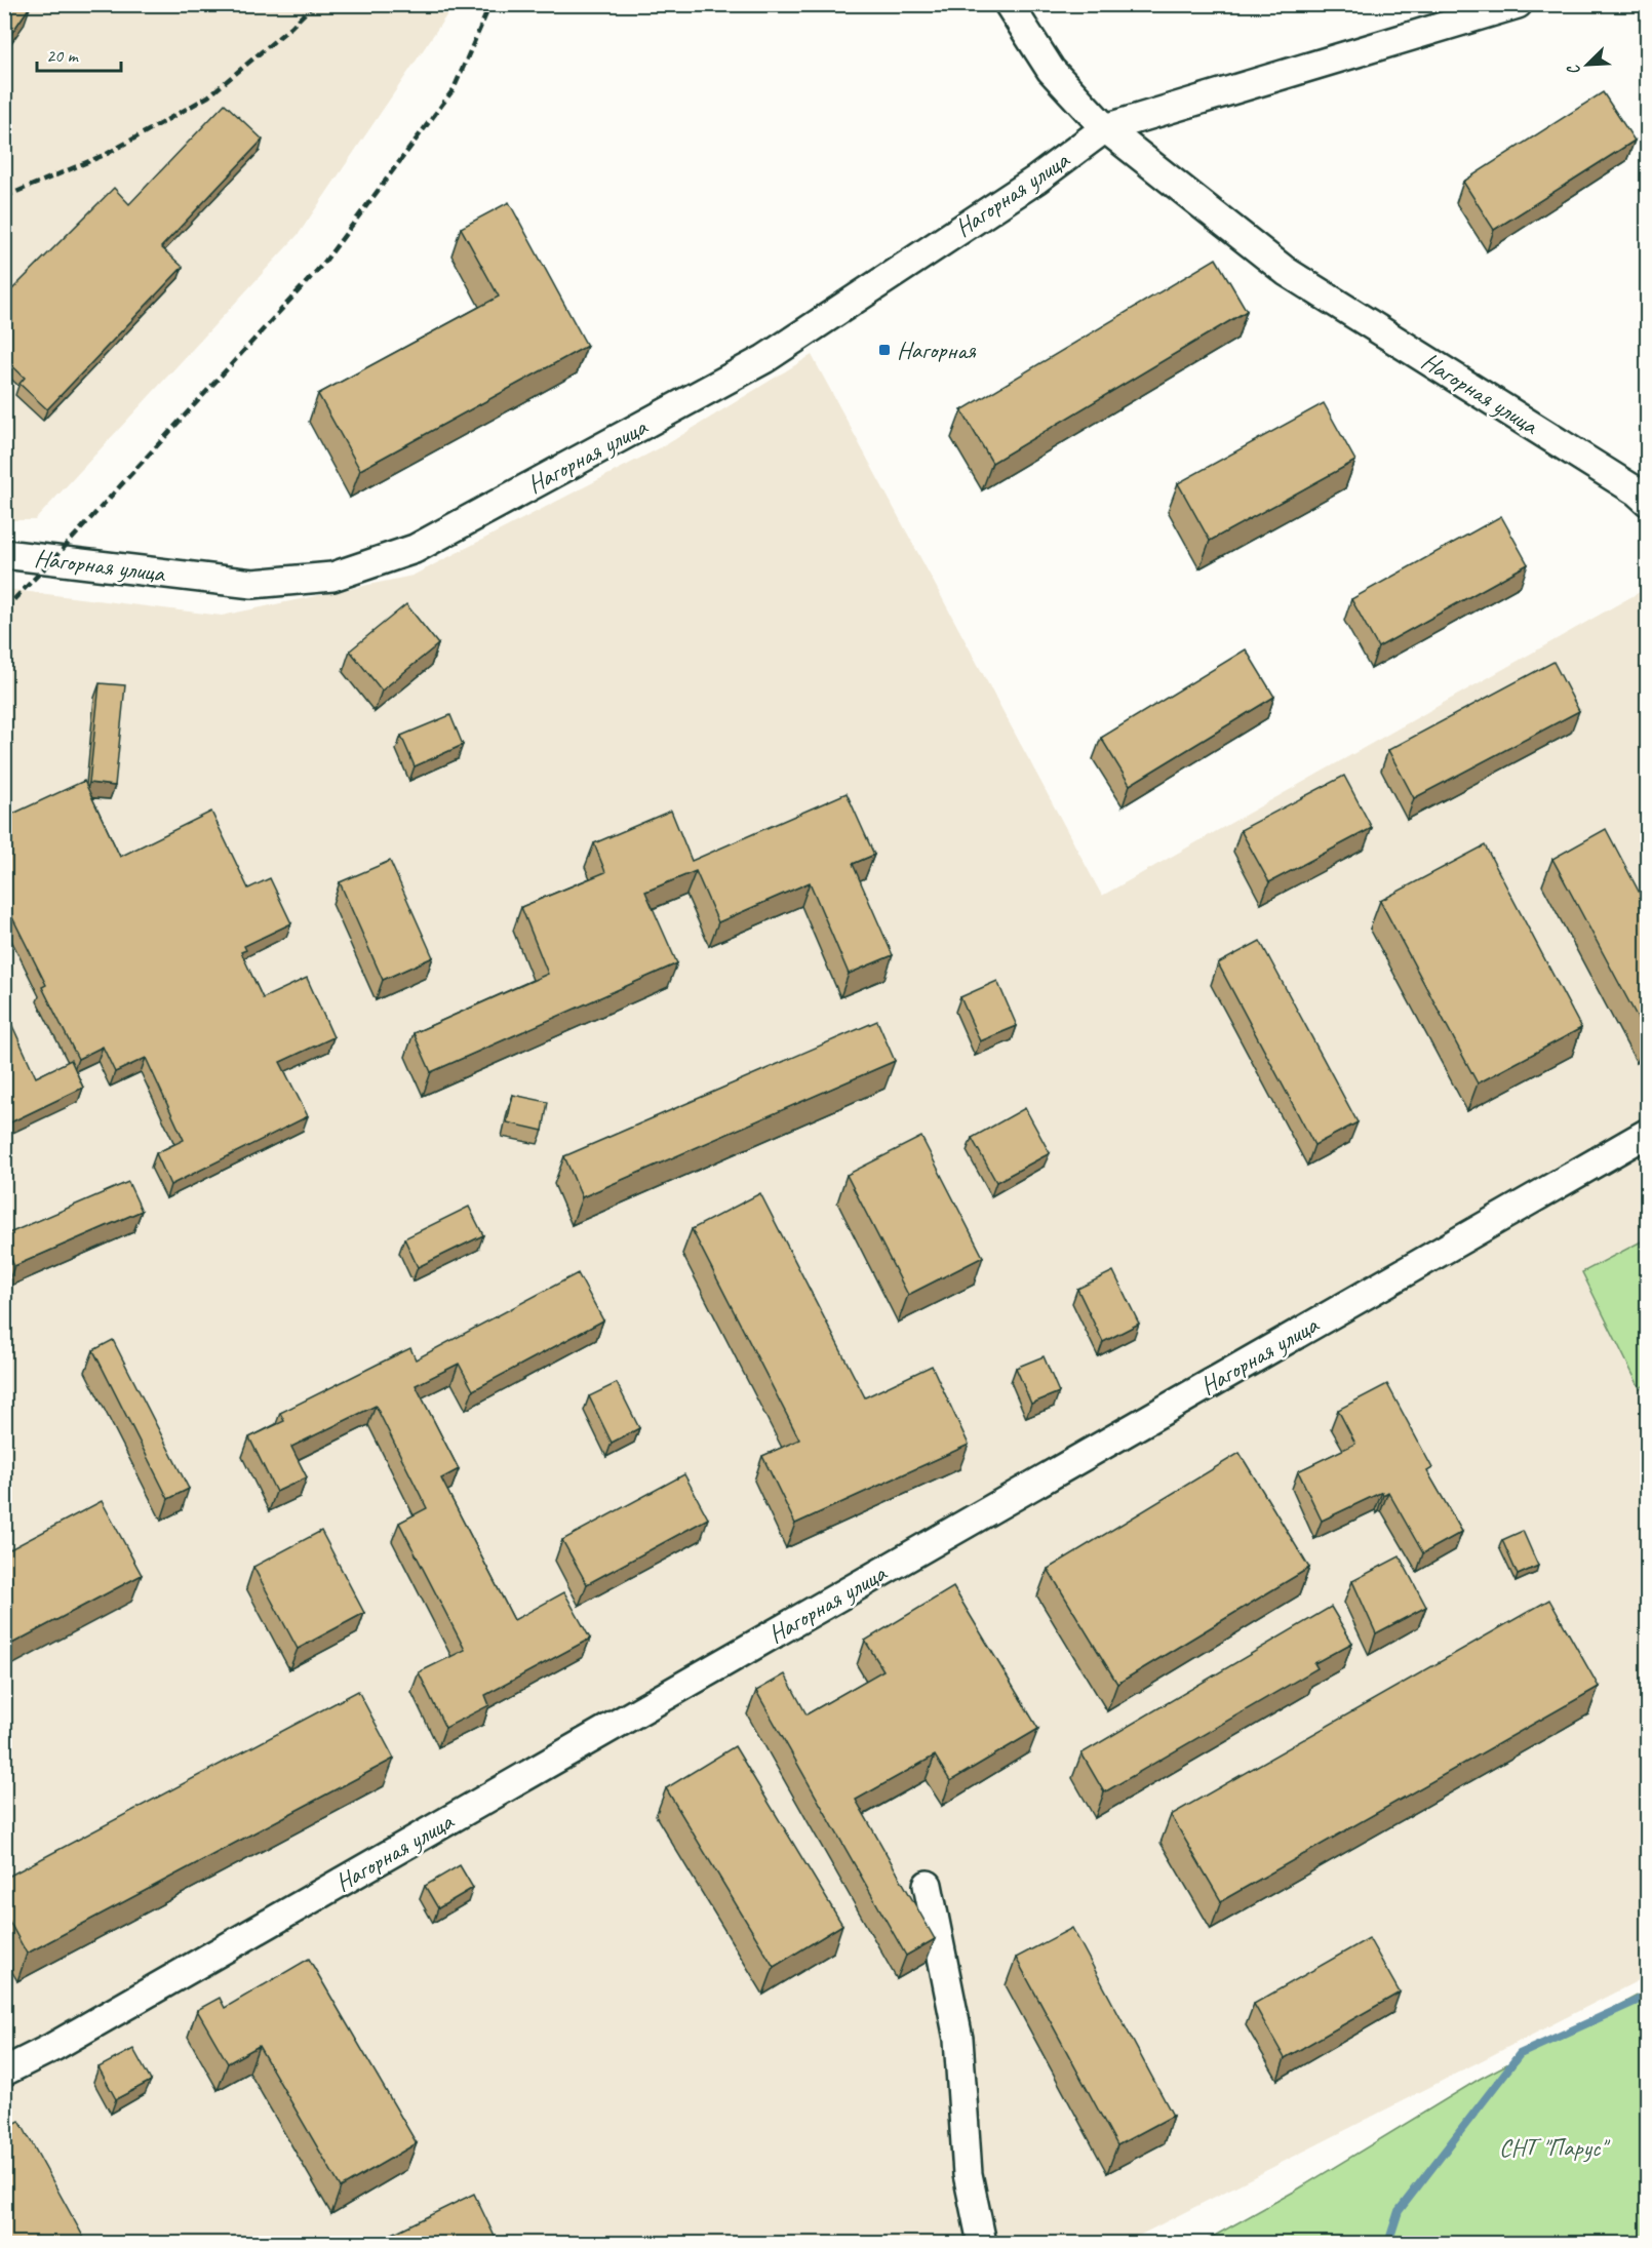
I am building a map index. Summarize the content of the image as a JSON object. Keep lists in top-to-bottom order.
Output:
{
  "streets": {
    "street": ["Нагорная улица"]
  },
  "parks": ["СНТ \"Парус\""],
  "places": {
    "transit": ["Нагорная"]
  },
  "scale_bar": "20 m",
  "north": "bottom left"
}
